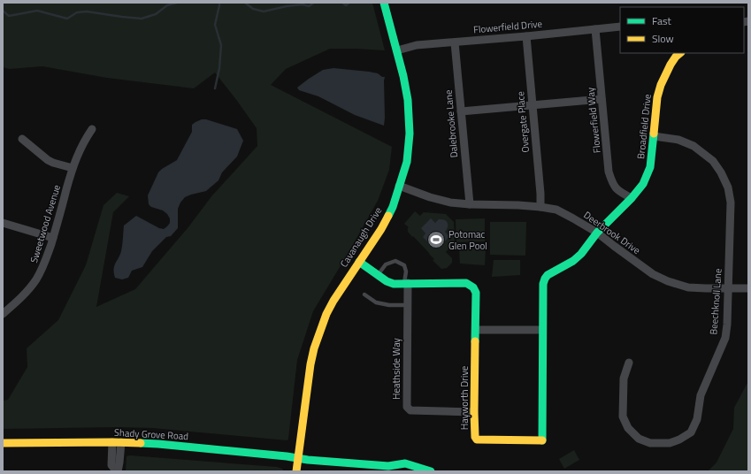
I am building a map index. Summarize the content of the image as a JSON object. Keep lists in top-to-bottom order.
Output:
{
  "streets": {
    "street": [
      "Flowerfield Drive",
      "Flowerfield Way",
      "Overgate Place",
      "Dalebrooke Lane",
      "Broadfield Drive",
      "Sweetwood Avenue",
      "Deerbrook Drive",
      "Cavanaugh Drive",
      "Beechknoll Lane",
      "Heathside Way",
      "Hayworth Drive",
      "Shady Grove Road"
    ]
  },
  "crossings": [
    ["Flowerfield Drive", "Flowerfield Way"],
    ["Flowerfield Drive", "Overgate Place"],
    ["Flowerfield Drive", "Dalebrooke Lane"],
    ["Flowerfield Drive", "Cavanaugh Drive"],
    ["Flowerfield Way", "Broadfield Drive"],
    ["Overgate Place", "Deerbrook Drive"],
    ["Dalebrooke Lane", "Deerbrook Drive"],
    ["Broadfield Drive", "Deerbrook Drive"],
    ["Broadfield Drive", "Beechknoll Lane"],
    ["Broadfield Drive", "Hayworth Drive"],
    ["Deerbrook Drive", "Cavanaugh Drive"],
    ["Deerbrook Drive", "Beechknoll Lane"],
    ["Deerbrook Drive", "Hayworth Drive"],
    ["Cavanaugh Drive", "Hayworth Drive"],
    ["Cavanaugh Drive", "Shady Grove Road"],
    ["Heathside Way", "Hayworth Drive"]
  ],
  "places": {
    "sports": ["Potomac Glen Pool"]
  },
  "legend": ["Fast", "Slow"]
}
